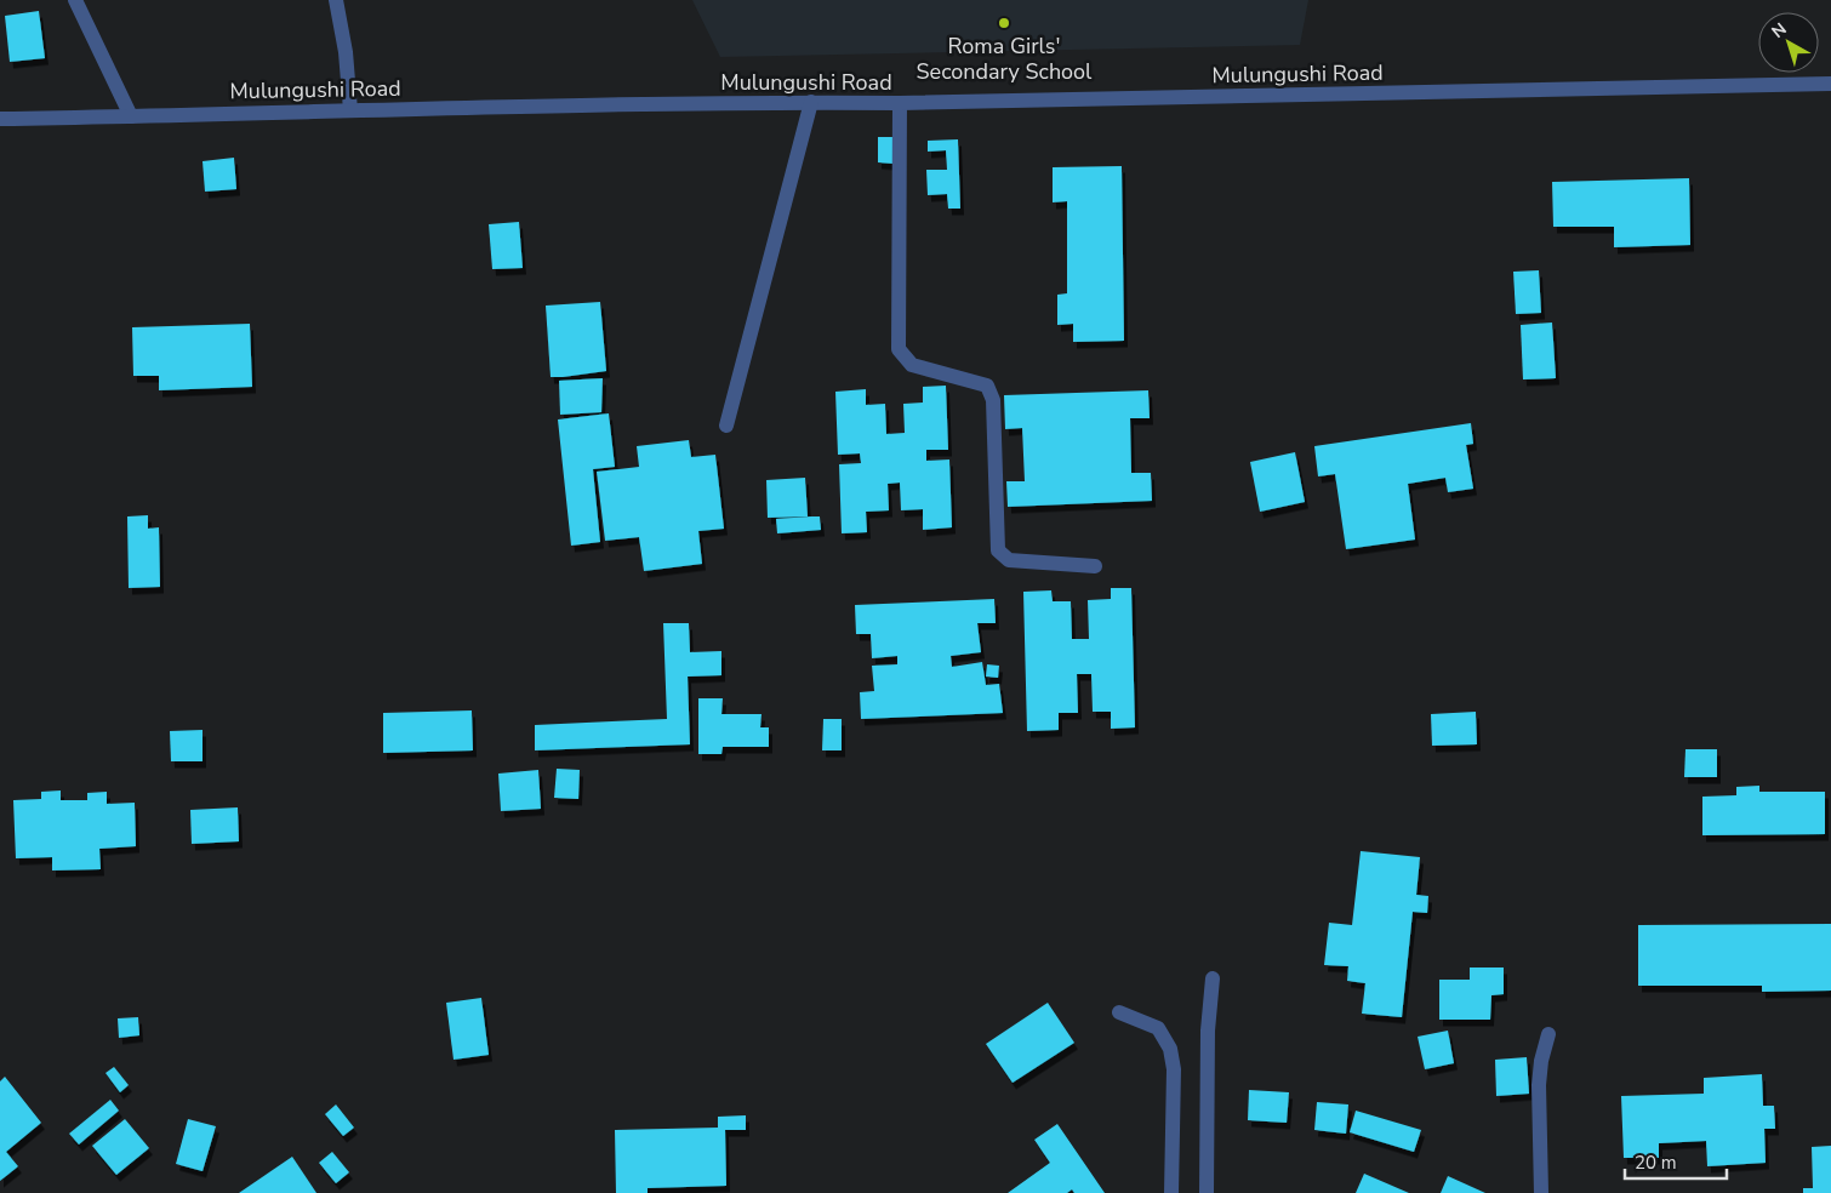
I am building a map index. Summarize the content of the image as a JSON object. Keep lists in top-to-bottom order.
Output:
{
  "streets": {
    "street": ["Mulungushi Road"]
  },
  "places": ["Roma Girls' Secondary School"],
  "scale_bar": "20 m",
  "north": "top left"
}
